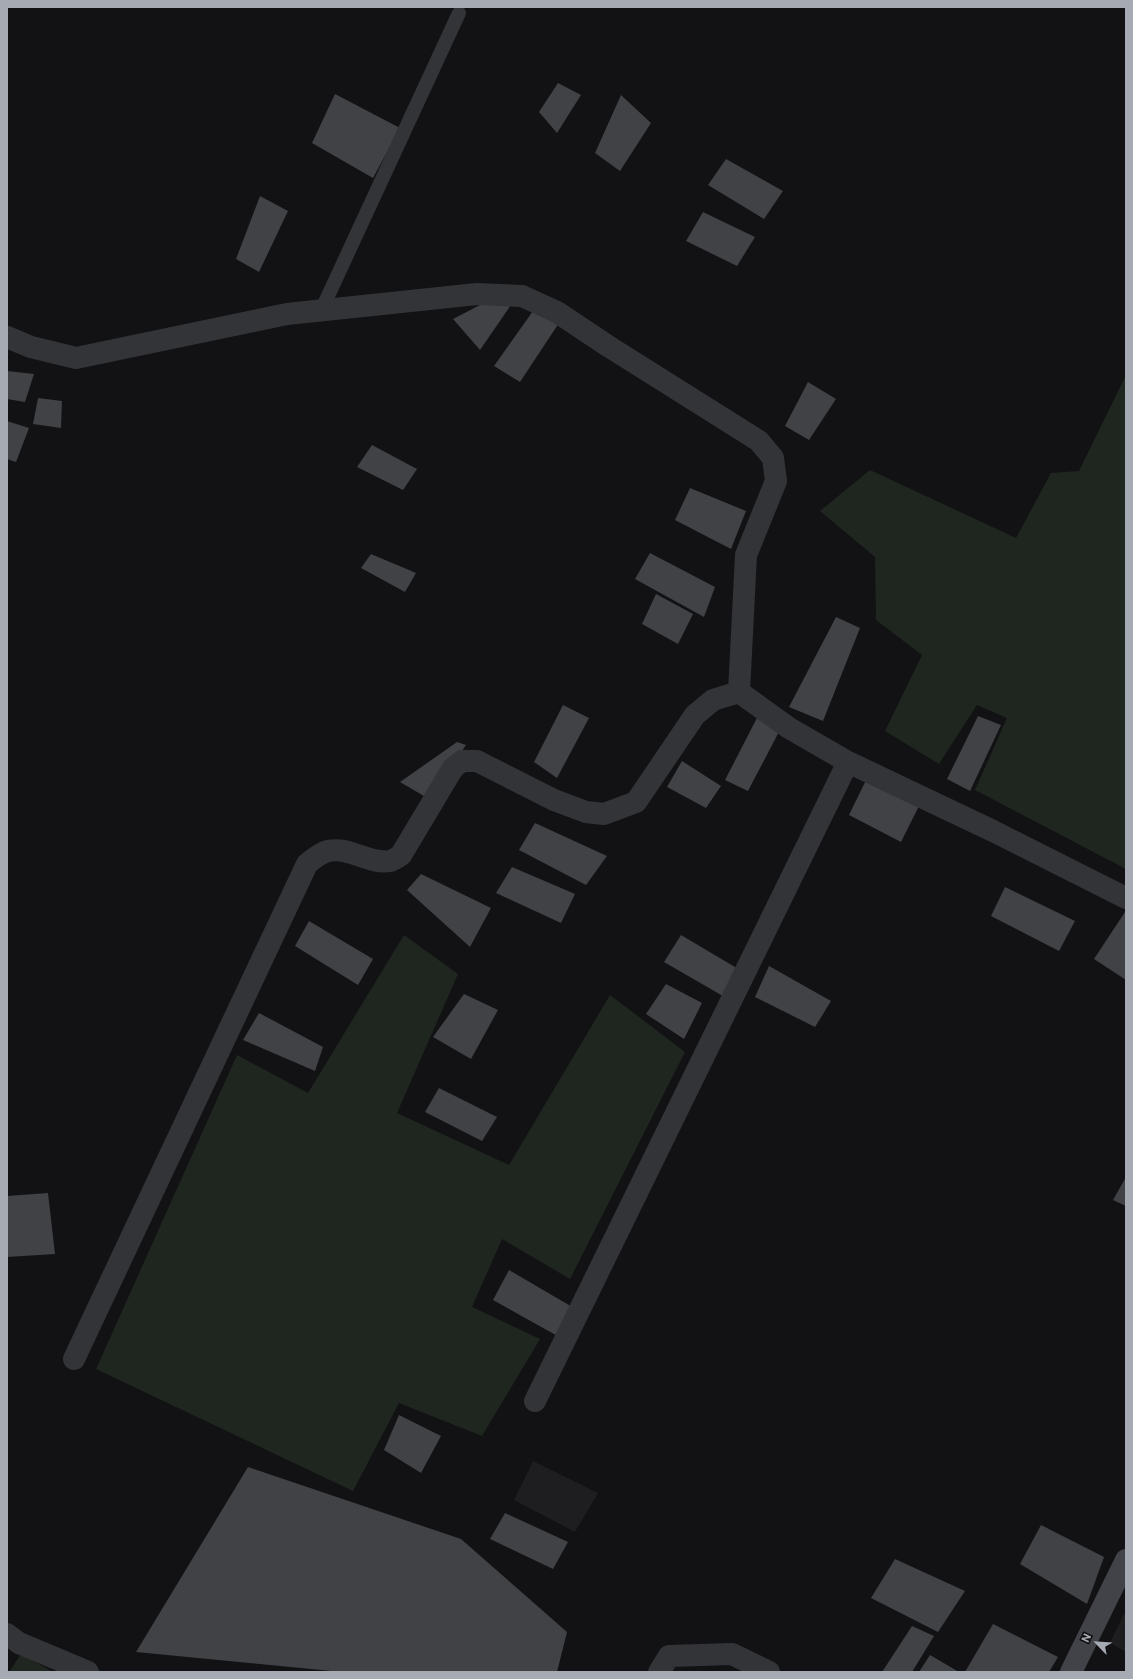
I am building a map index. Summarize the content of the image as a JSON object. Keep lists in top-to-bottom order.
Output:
{
  "north": "top left"
}
